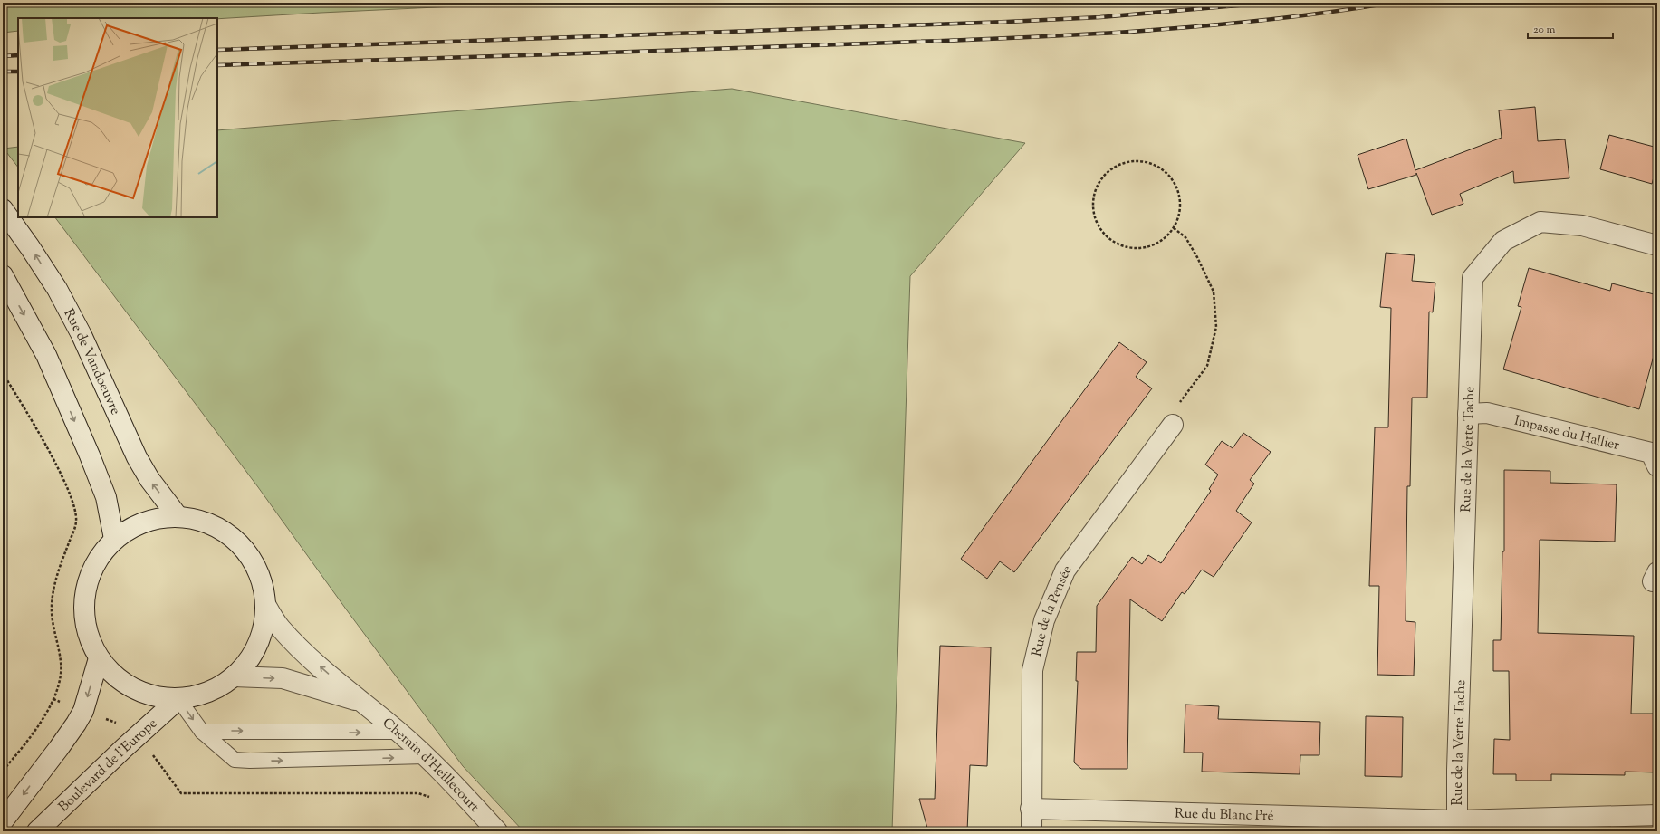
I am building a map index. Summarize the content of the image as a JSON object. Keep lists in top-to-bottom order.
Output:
{
  "streets": {
    "street": [
      "Rue de Vandoeuvre",
      "Impasse du Hallier",
      "Rue de la Verte Tache",
      "Rue de la Pensée",
      "Boulevard de l'Europe",
      "Chemin d'Heillecourt",
      "Rue du Blanc Pré"
    ]
  },
  "crossings": [
    ["Impasse du Hallier", "Rue de la Verte Tache"],
    ["Rue de la Verte Tache", "Rue du Blanc Pré"],
    ["Rue de la Pensée", "Rue du Blanc Pré"]
  ],
  "scale_bar": "20 m"
}
